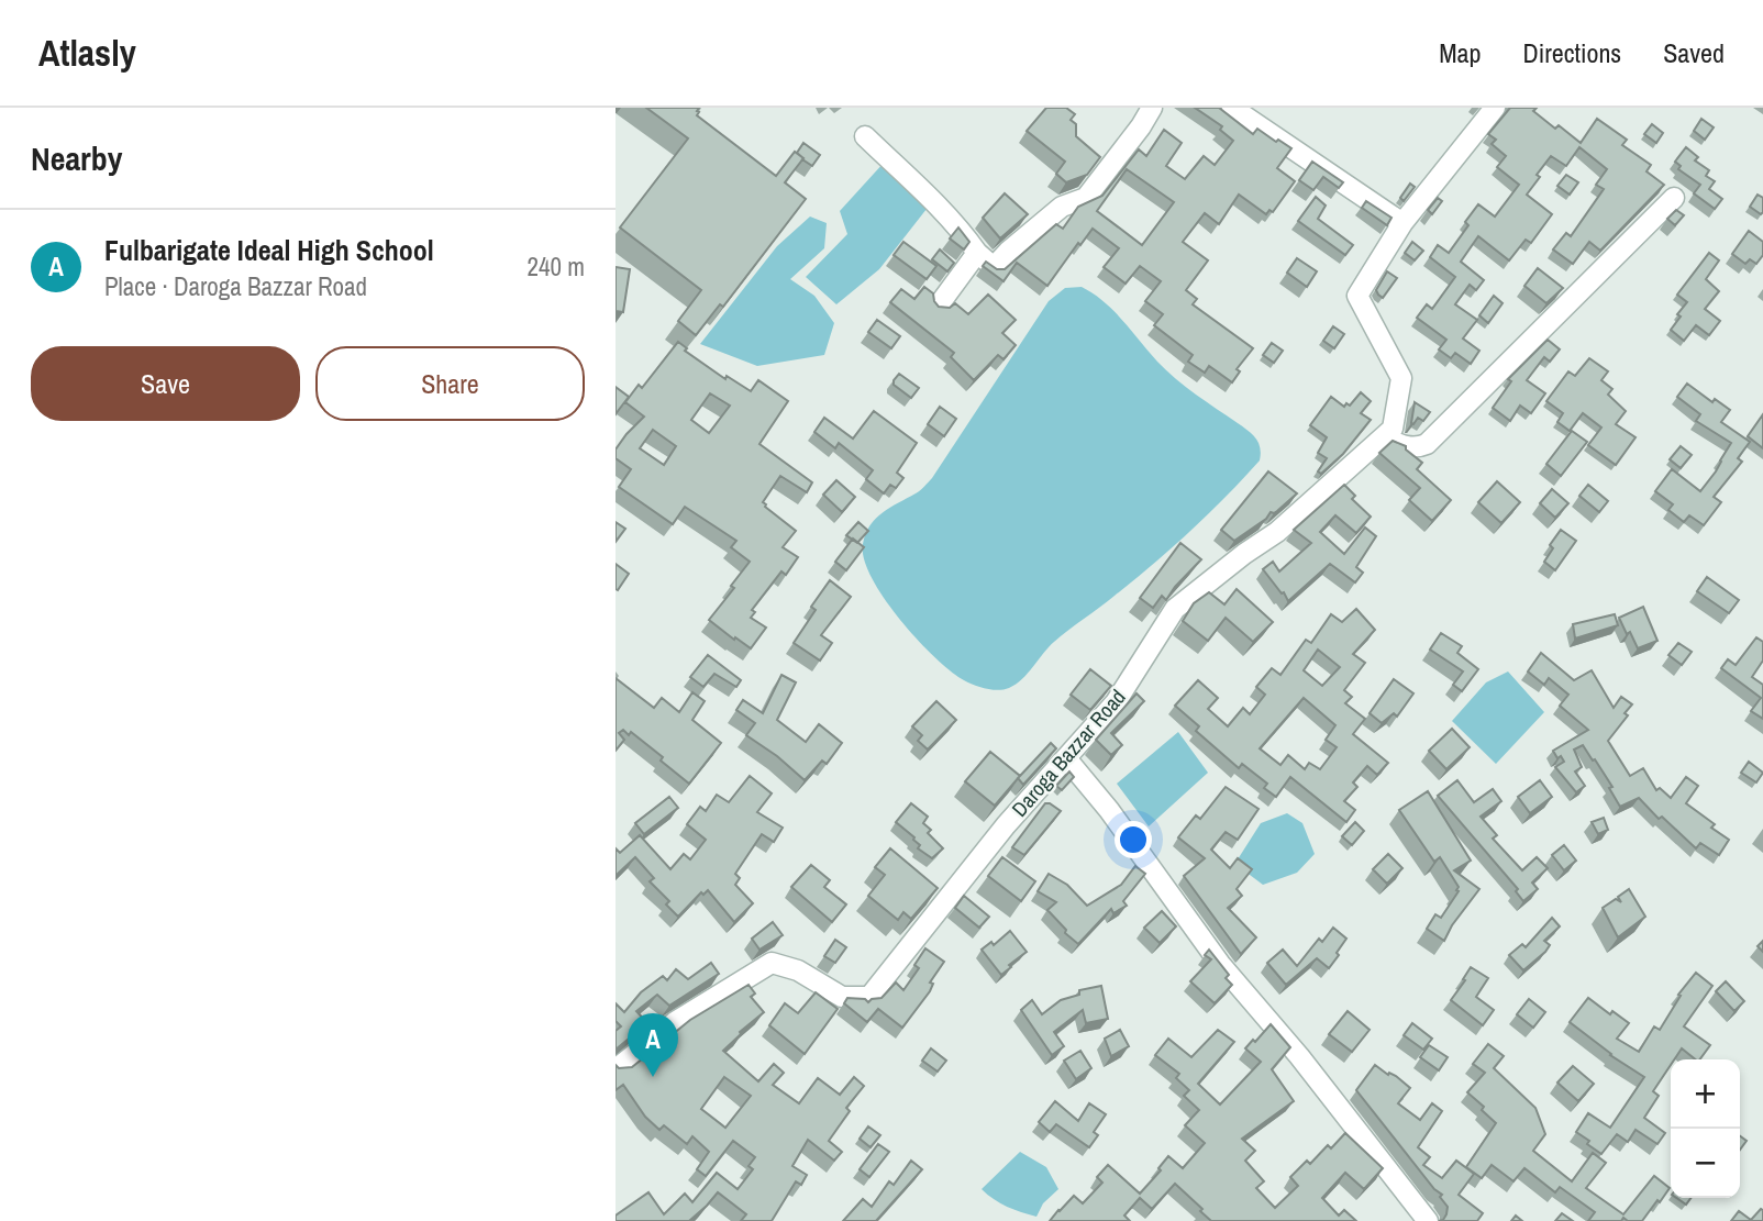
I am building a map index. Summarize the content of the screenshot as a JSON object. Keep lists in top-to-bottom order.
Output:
{
  "streets": {
    "street": ["Daroga Bazzar Road"]
  },
  "page": {
    "header": "Atlasly",
    "nav": ["Map", "Directions", "Saved"],
    "heading": "Nearby",
    "list": [
      {
        "mark": "A",
        "name": "Fulbarigate Ideal High School",
        "note": "Place · Daroga Bazzar Road",
        "value": "240 m"
      }
    ],
    "buttons": ["Save", "Share"],
    "pins": "A",
    "map_buttons": ["+", "−"]
  }
}
